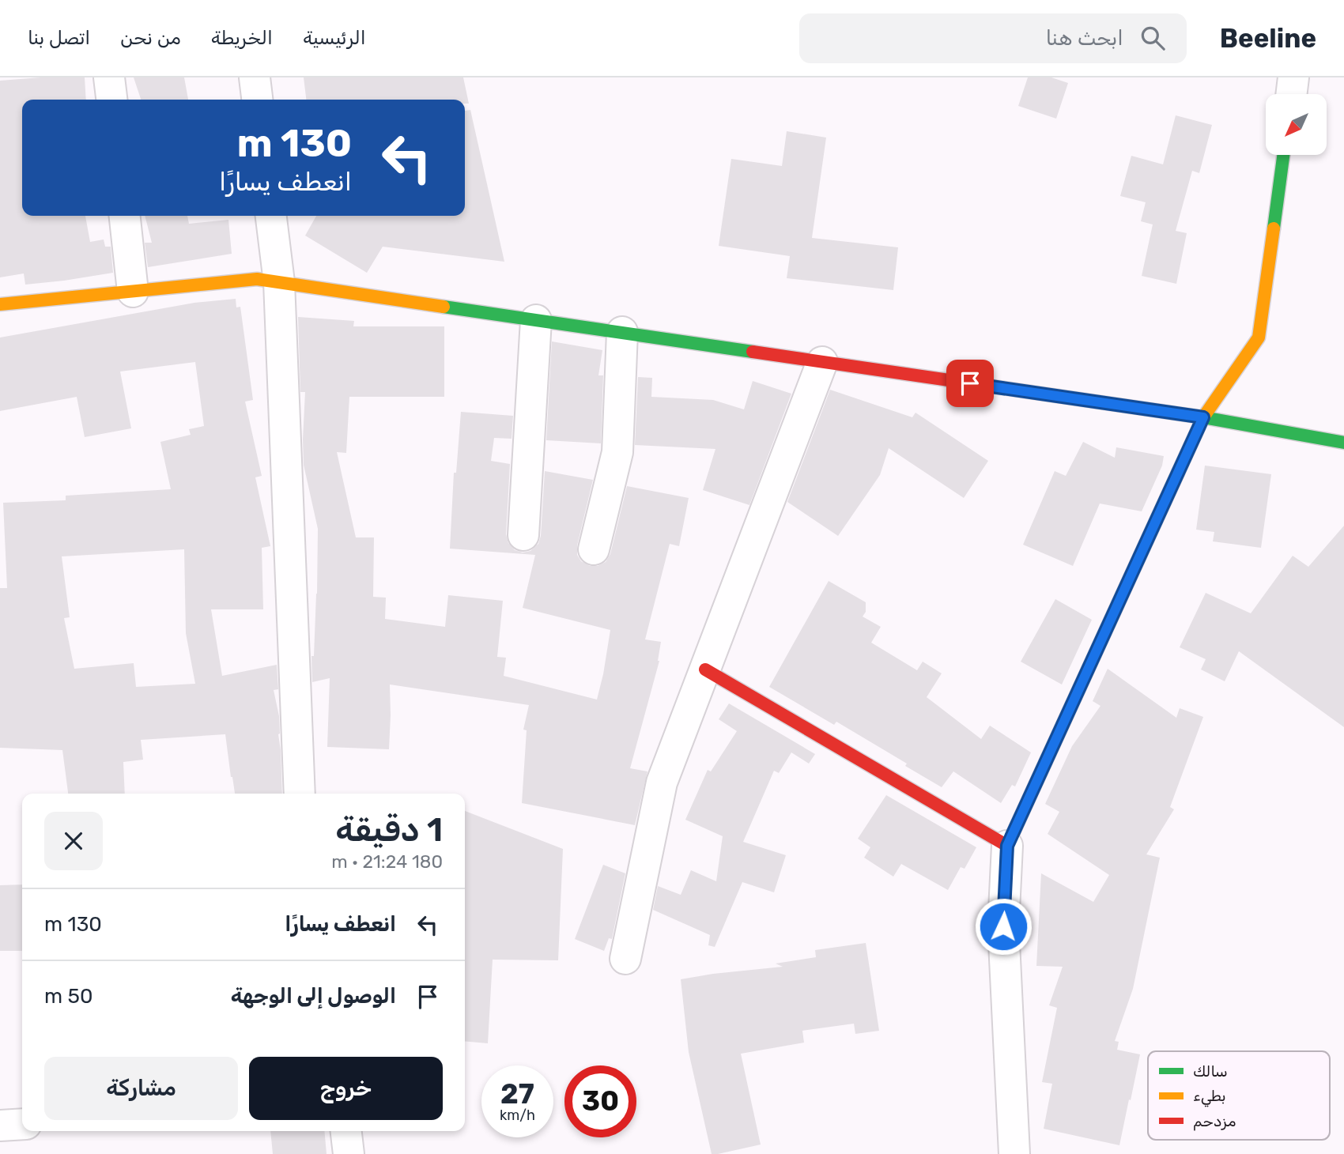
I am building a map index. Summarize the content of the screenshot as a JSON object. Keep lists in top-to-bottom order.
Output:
{
  "legend": ["سالك", "بطيء", "مزدحم"],
  "north": "bottom left",
  "page": {
    "header": "Beeline",
    "search": "ابحث هنا",
    "nav": [
      "الرئيسية",
      "الخريطة",
      "من نحن",
      "اتصل بنا"
    ],
    "turn": ["130 m", "انعطف يسارًا"],
    "heading": ["1 دقيقة", "180 m · 21:24"],
    "list": [
      {
        "name": "انعطف يسارًا",
        "value": "130 m"
      },
      {
        "name": "الوصول إلى الوجهة",
        "value": "50 m"
      }
    ],
    "buttons": ["خروج", "مشاركة"],
    "speed": "27 km/h",
    "limit": "30"
  }
}
